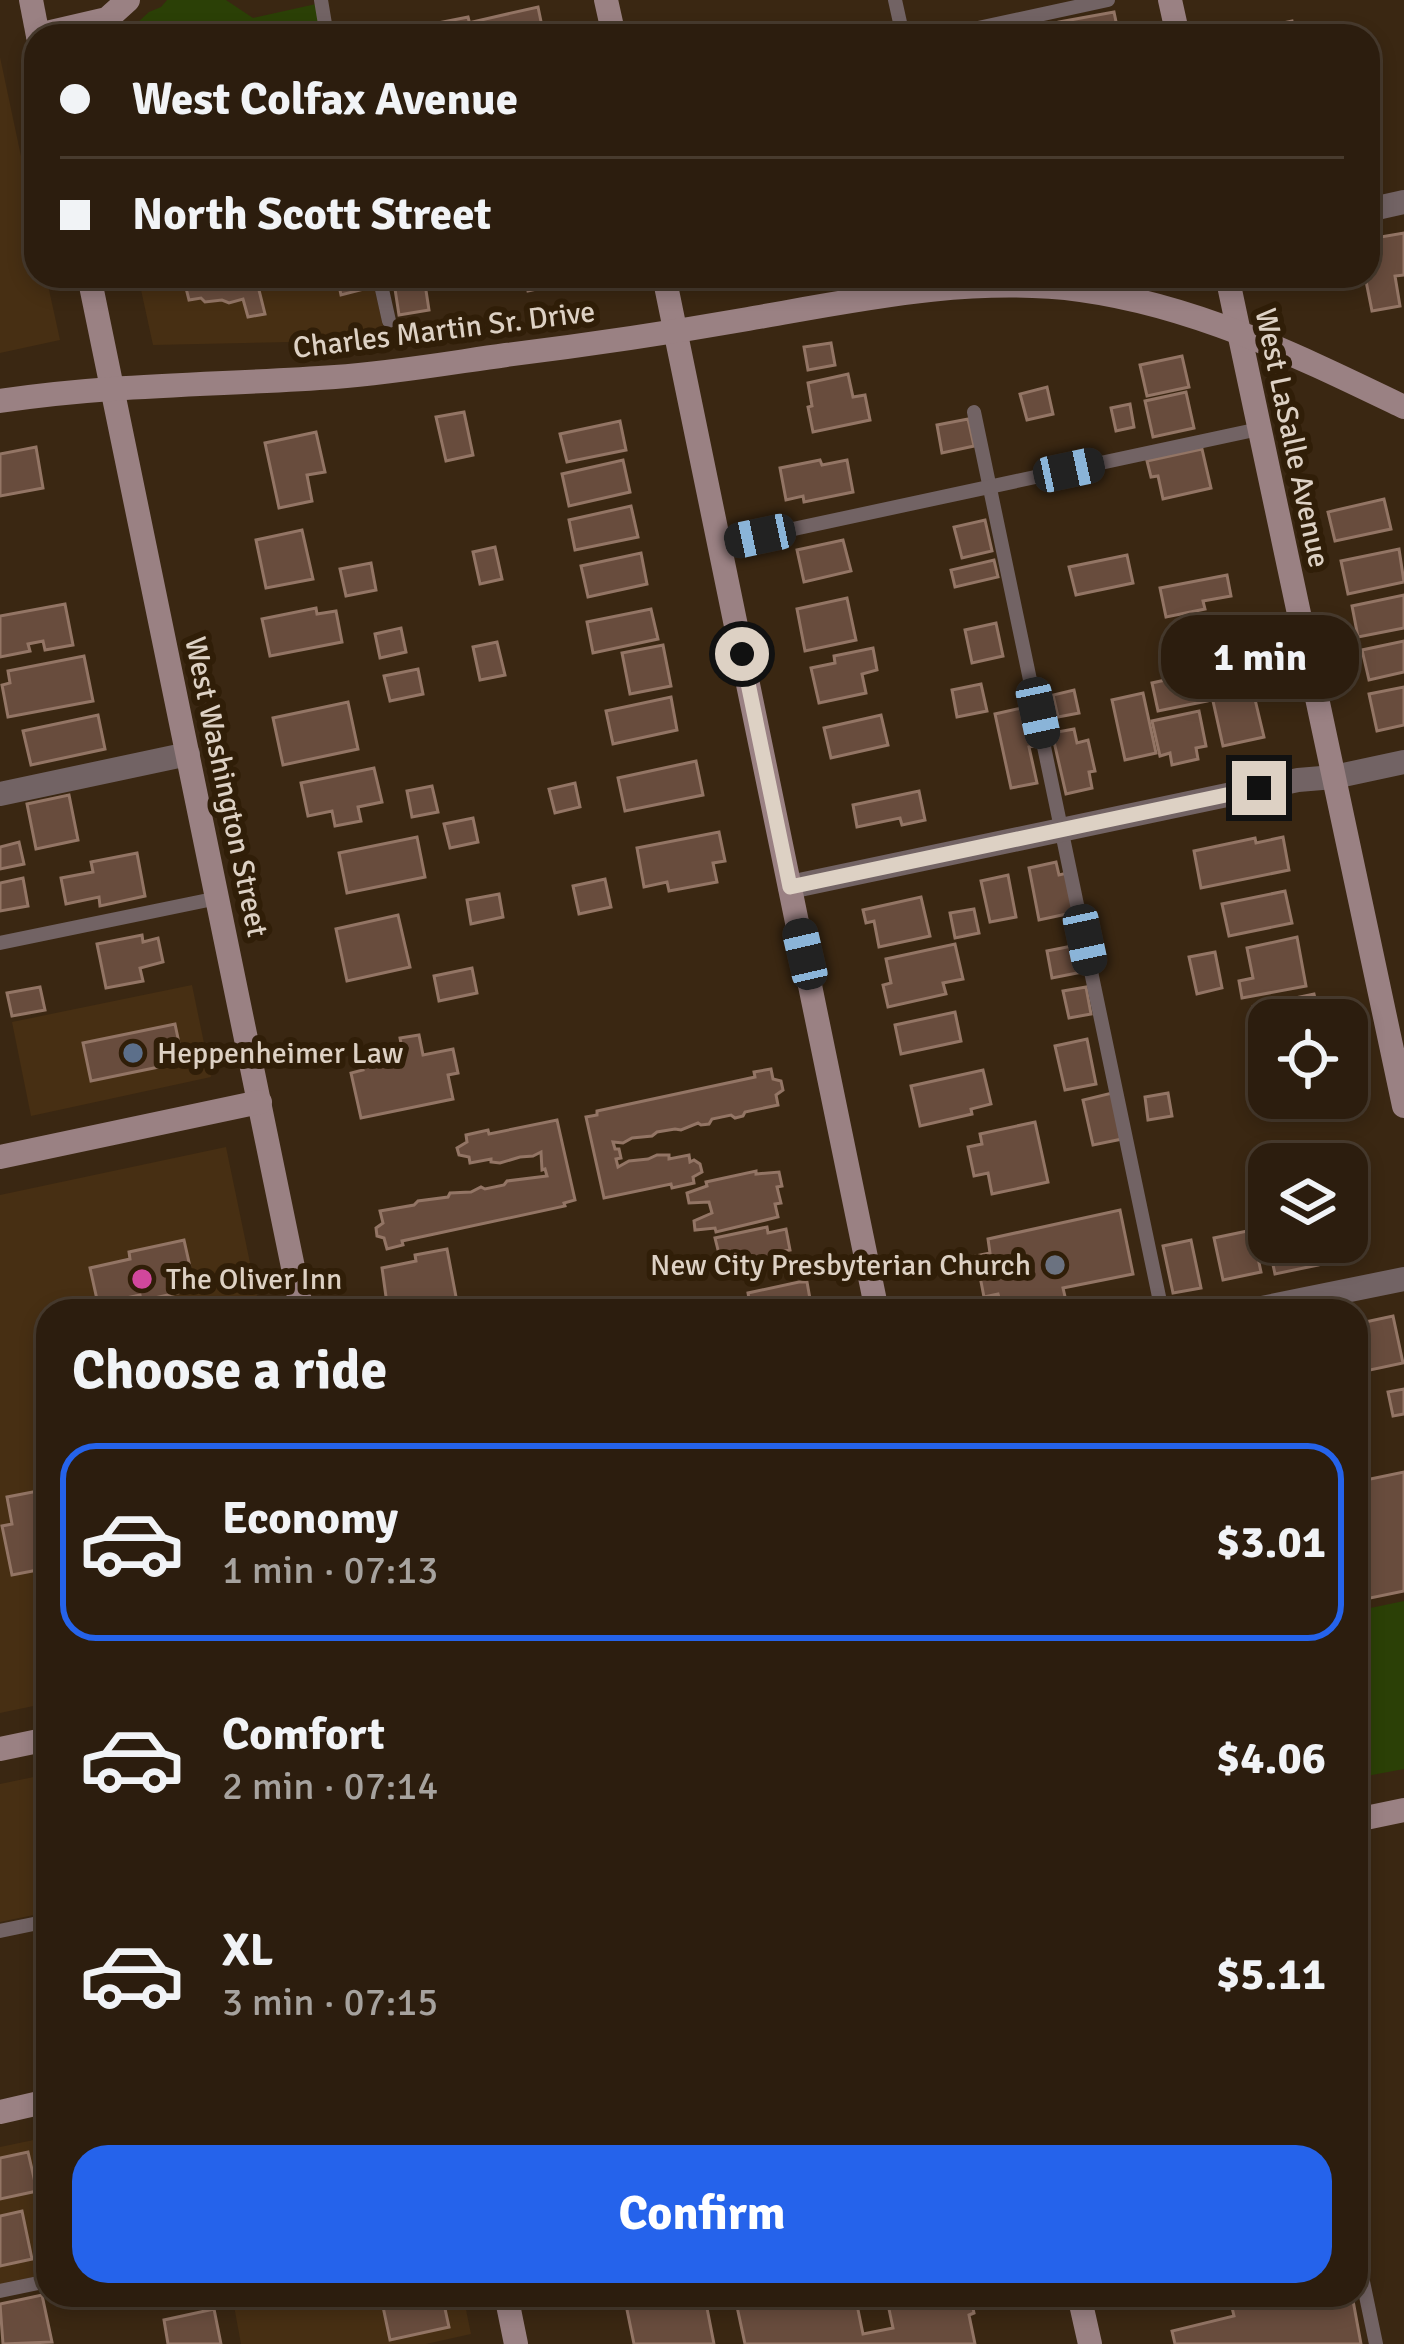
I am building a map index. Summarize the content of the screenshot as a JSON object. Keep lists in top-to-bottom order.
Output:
{
  "streets": {
    "street": ["Charles Martin Sr. Drive", "West LaSalle Avenue", "West Washington Street"]
  },
  "crossings": [
    ["Charles Martin Sr. Drive", "West LaSalle Avenue"],
    ["Charles Martin Sr. Drive", "West Washington Street"]
  ],
  "places": ["Heppenheimer Law", "New City Presbyterian Church", "The Oliver Inn"],
  "page": {
    "banner": ["West Colfax Avenue", "North Scott Street"],
    "bubble": "1 min",
    "heading": "Choose a ride",
    "list": [
      {
        "name": "Economy",
        "note": "1 min · 07:13",
        "value": "$3.01"
      },
      {
        "name": "Comfort",
        "note": "2 min · 07:14",
        "value": "$4.06"
      },
      {
        "name": "XL",
        "note": "3 min · 07:15",
        "value": "$5.11"
      }
    ],
    "buttons": "Confirm"
  }
}
